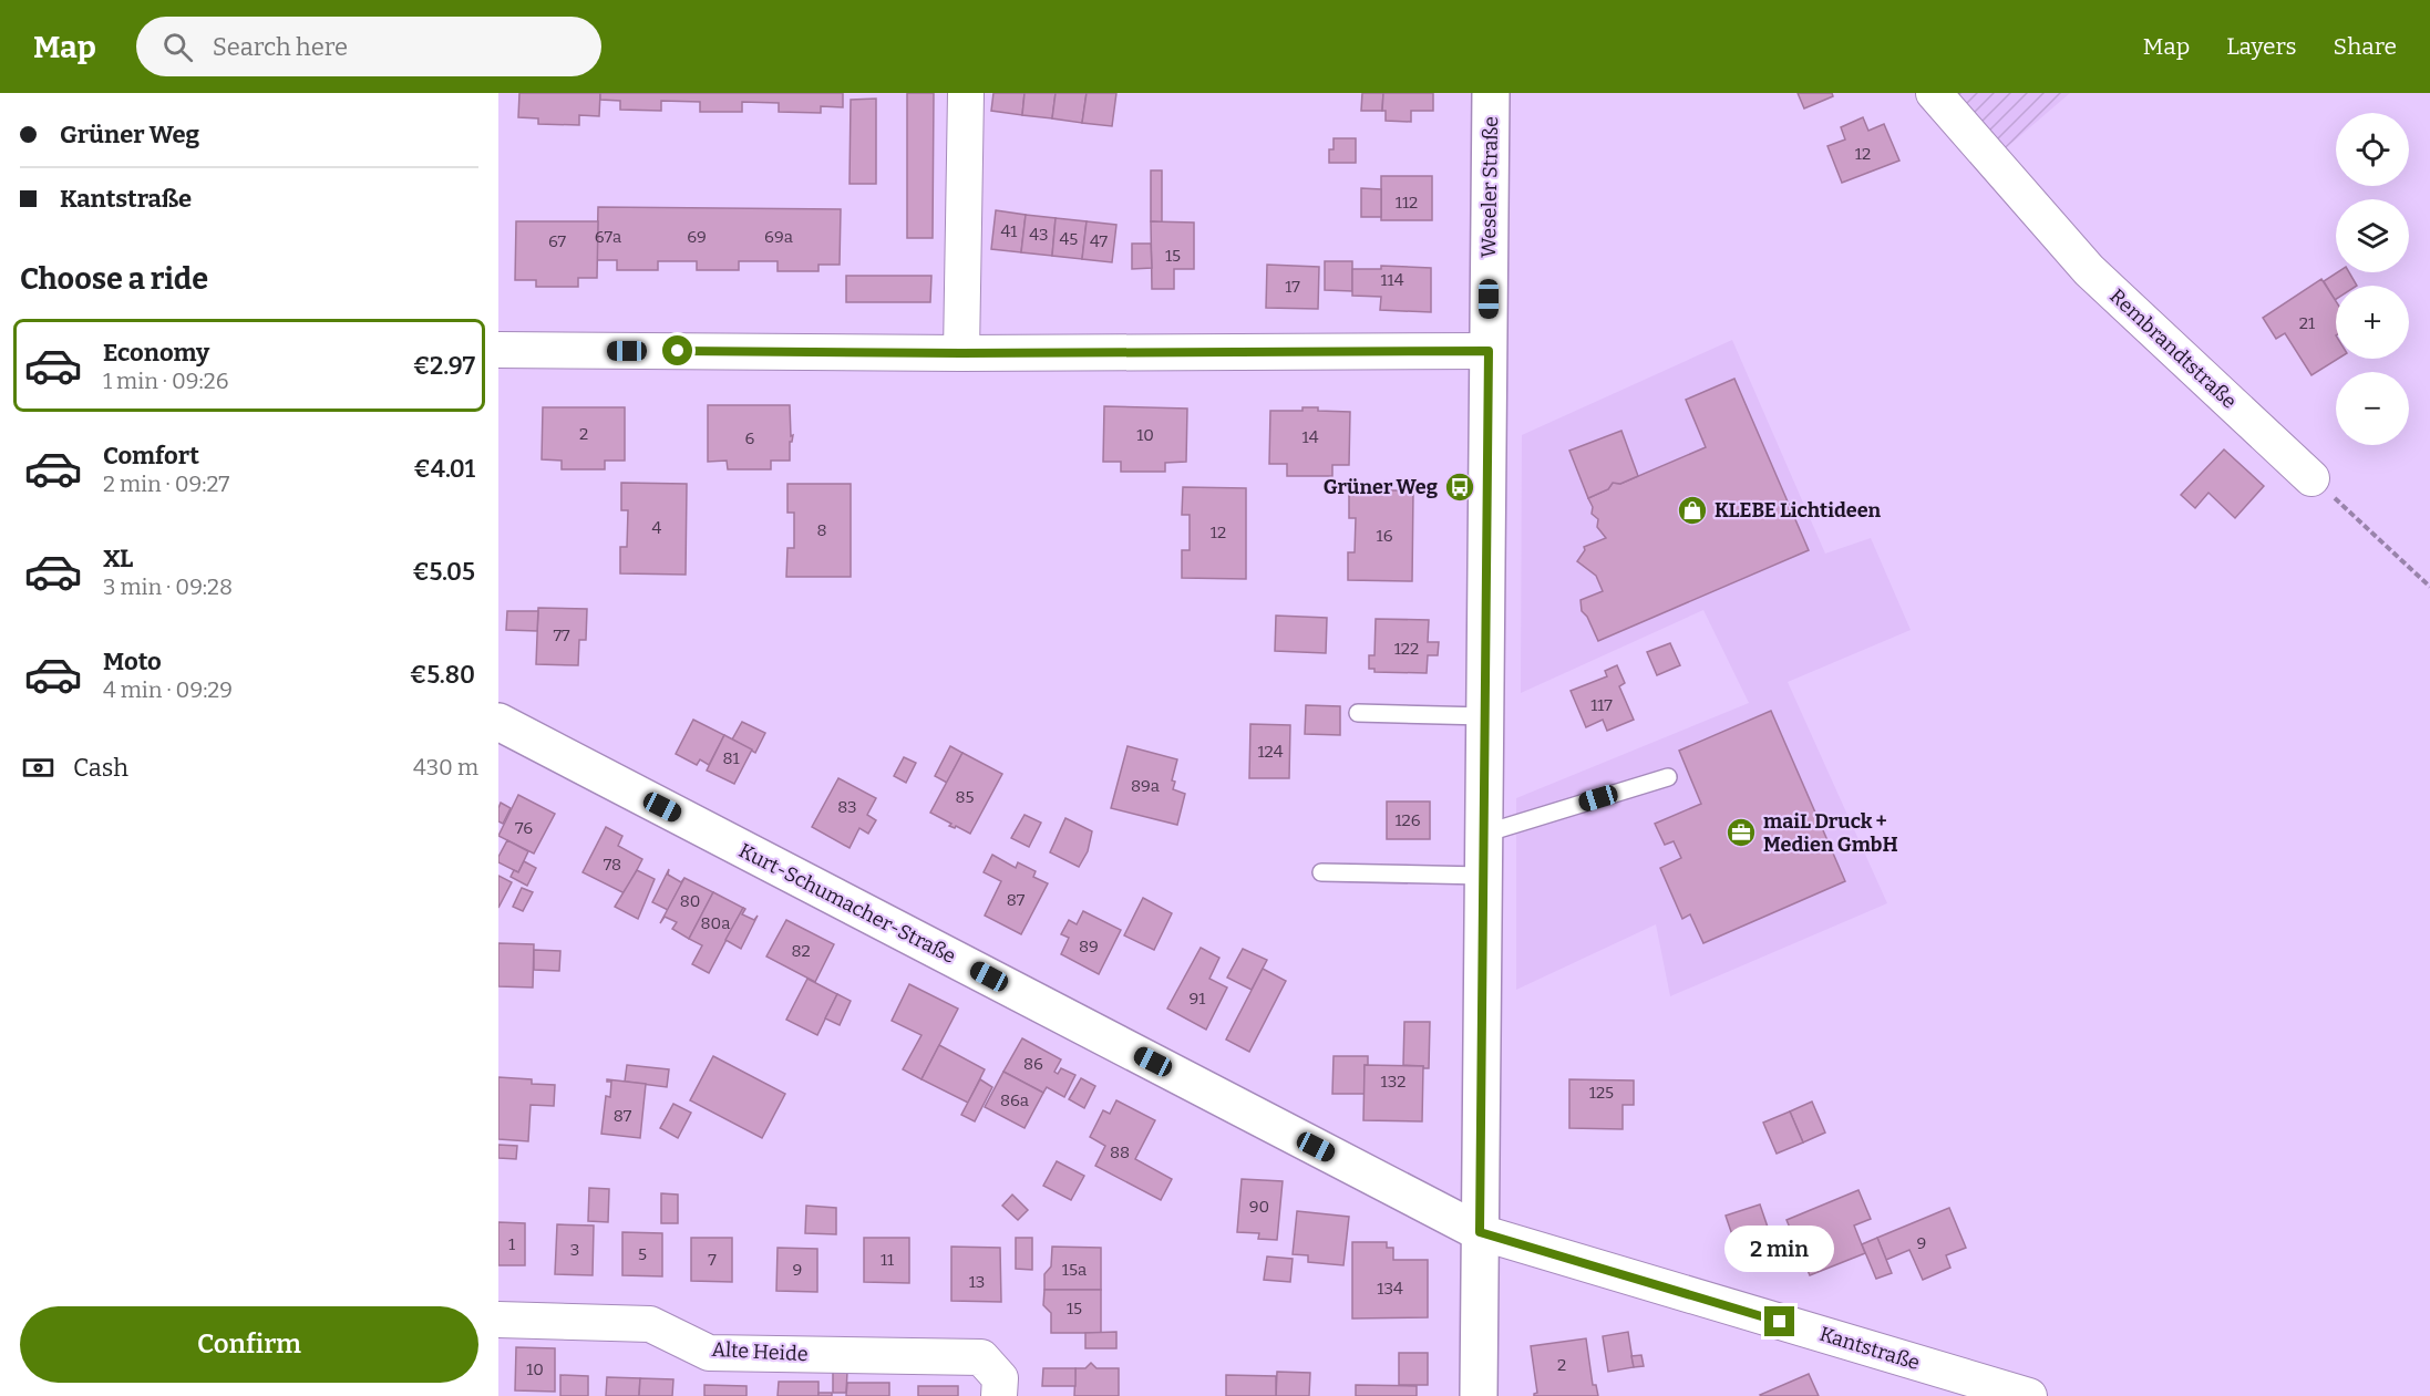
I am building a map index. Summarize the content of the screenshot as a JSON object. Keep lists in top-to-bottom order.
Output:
{
  "streets": {
    "street": [
      "Weseler Straße",
      "Rembrandtstraße",
      "Kurt-Schumacher-Straße",
      "Kantstraße",
      "Alte Heide"
    ]
  },
  "crossings": [
    ["Weseler Straße", "Kurt-Schumacher-Straße"],
    ["Weseler Straße", "Kantstraße"],
    ["Kurt-Schumacher-Straße", "Kantstraße"]
  ],
  "places": {
    "bus stop": ["Grüner Weg"],
    "shop": ["KLEBE Lichtideen"],
    "office": ["maiL Druck + Medien GmbH"]
  },
  "house_numbers": [
    "12",
    "112",
    "41",
    "43",
    "67a",
    "69",
    "69a",
    "45",
    "67",
    "47",
    "15",
    "114",
    "17",
    "21",
    "2",
    "10",
    "14",
    "6",
    "4",
    "8",
    "12",
    "16",
    "77",
    "122",
    "117",
    "124",
    "81",
    "89a",
    "85",
    "83",
    "126",
    "76",
    "78",
    "87",
    "80",
    "80a",
    "89",
    "82",
    "91",
    "86",
    "132",
    "125",
    "86a",
    "87",
    "88",
    "90",
    "9",
    "1",
    "3",
    "5",
    "7",
    "11",
    "9",
    "15a",
    "13",
    "134",
    "15",
    "2",
    "10"
  ],
  "page": {
    "header": "Map",
    "search": "Search here",
    "nav": ["Map", "Layers", "Share"],
    "banner": ["Grüner Weg", "Kantstraße"],
    "map_buttons": ["+", "−"],
    "heading": "Choose a ride",
    "list": [
      {
        "name": "Economy",
        "note": "1 min · 09:26",
        "value": "€2.97"
      },
      {
        "name": "Comfort",
        "note": "2 min · 09:27",
        "value": "€4.01"
      },
      {
        "name": "XL",
        "note": "3 min · 09:28",
        "value": "€5.05"
      },
      {
        "name": "Moto",
        "note": "4 min · 09:29",
        "value": "€5.80"
      }
    ],
    "pay": ["Cash", "430 m"],
    "bubble": "2 min",
    "buttons": "Confirm"
  }
}
